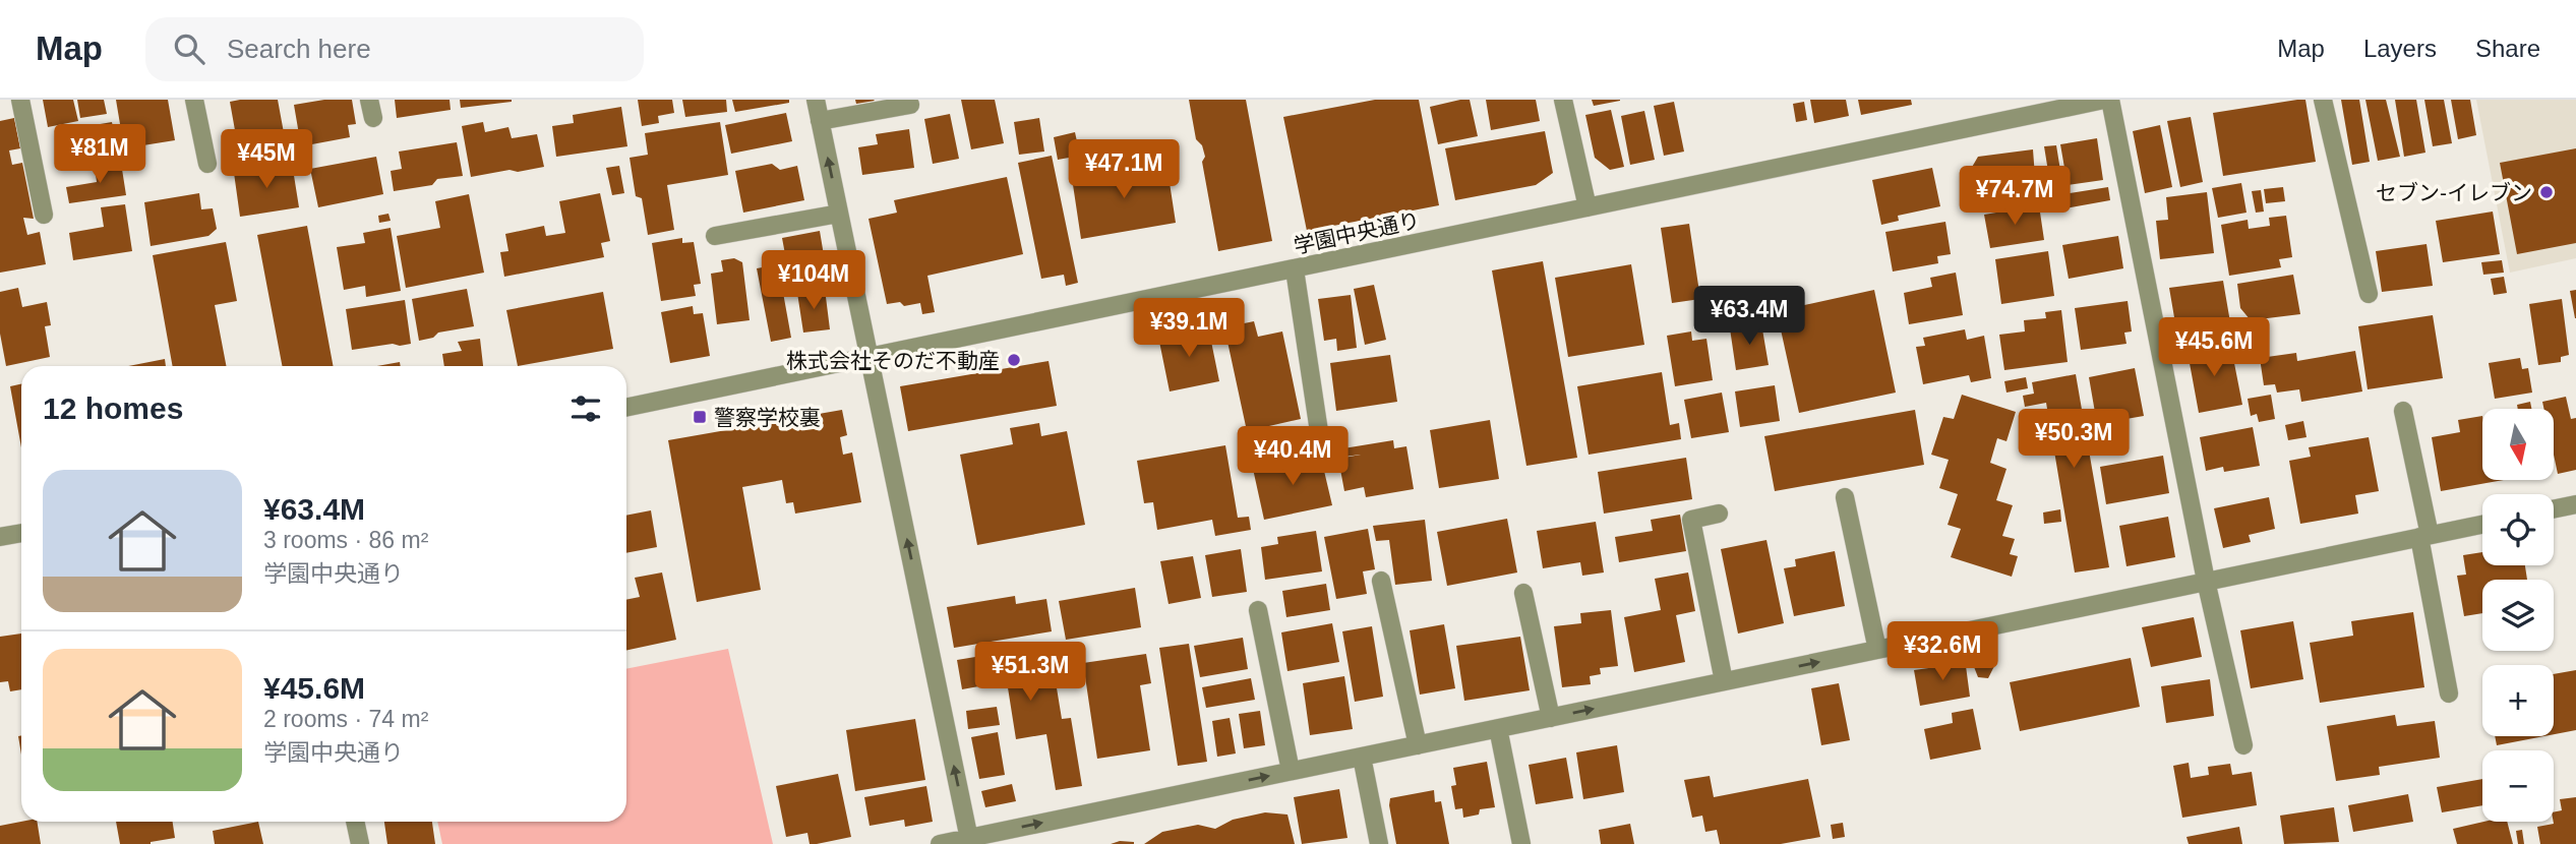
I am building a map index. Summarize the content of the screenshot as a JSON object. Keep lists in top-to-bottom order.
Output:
{
  "streets": {
    "street": ["学園中央通り"]
  },
  "places": {
    "other": ["セブン-イレブン", "株式会社そのだ不動産"],
    "transit": ["警察学校裏"]
  },
  "north": "bottom",
  "page": {
    "header": "Map",
    "search": "Search here",
    "nav": ["Map", "Layers", "Share"],
    "price": [
      "¥81M",
      "¥45M",
      "¥47.1M",
      "¥74.7M",
      "¥104M",
      "¥63.4M",
      "¥39.1M",
      "¥45.6M",
      "¥50.3M",
      "¥40.4M",
      "¥32.6M",
      "¥51.3M"
    ],
    "heading": "12 homes",
    "map_buttons": ["+", "−"],
    "list": [
      {
        "name": "¥63.4M",
        "note": "3 rooms · 86 m² · 学園中央通り"
      },
      {
        "name": "¥45.6M",
        "note": "2 rooms · 74 m² · 学園中央通り"
      }
    ]
  }
}
